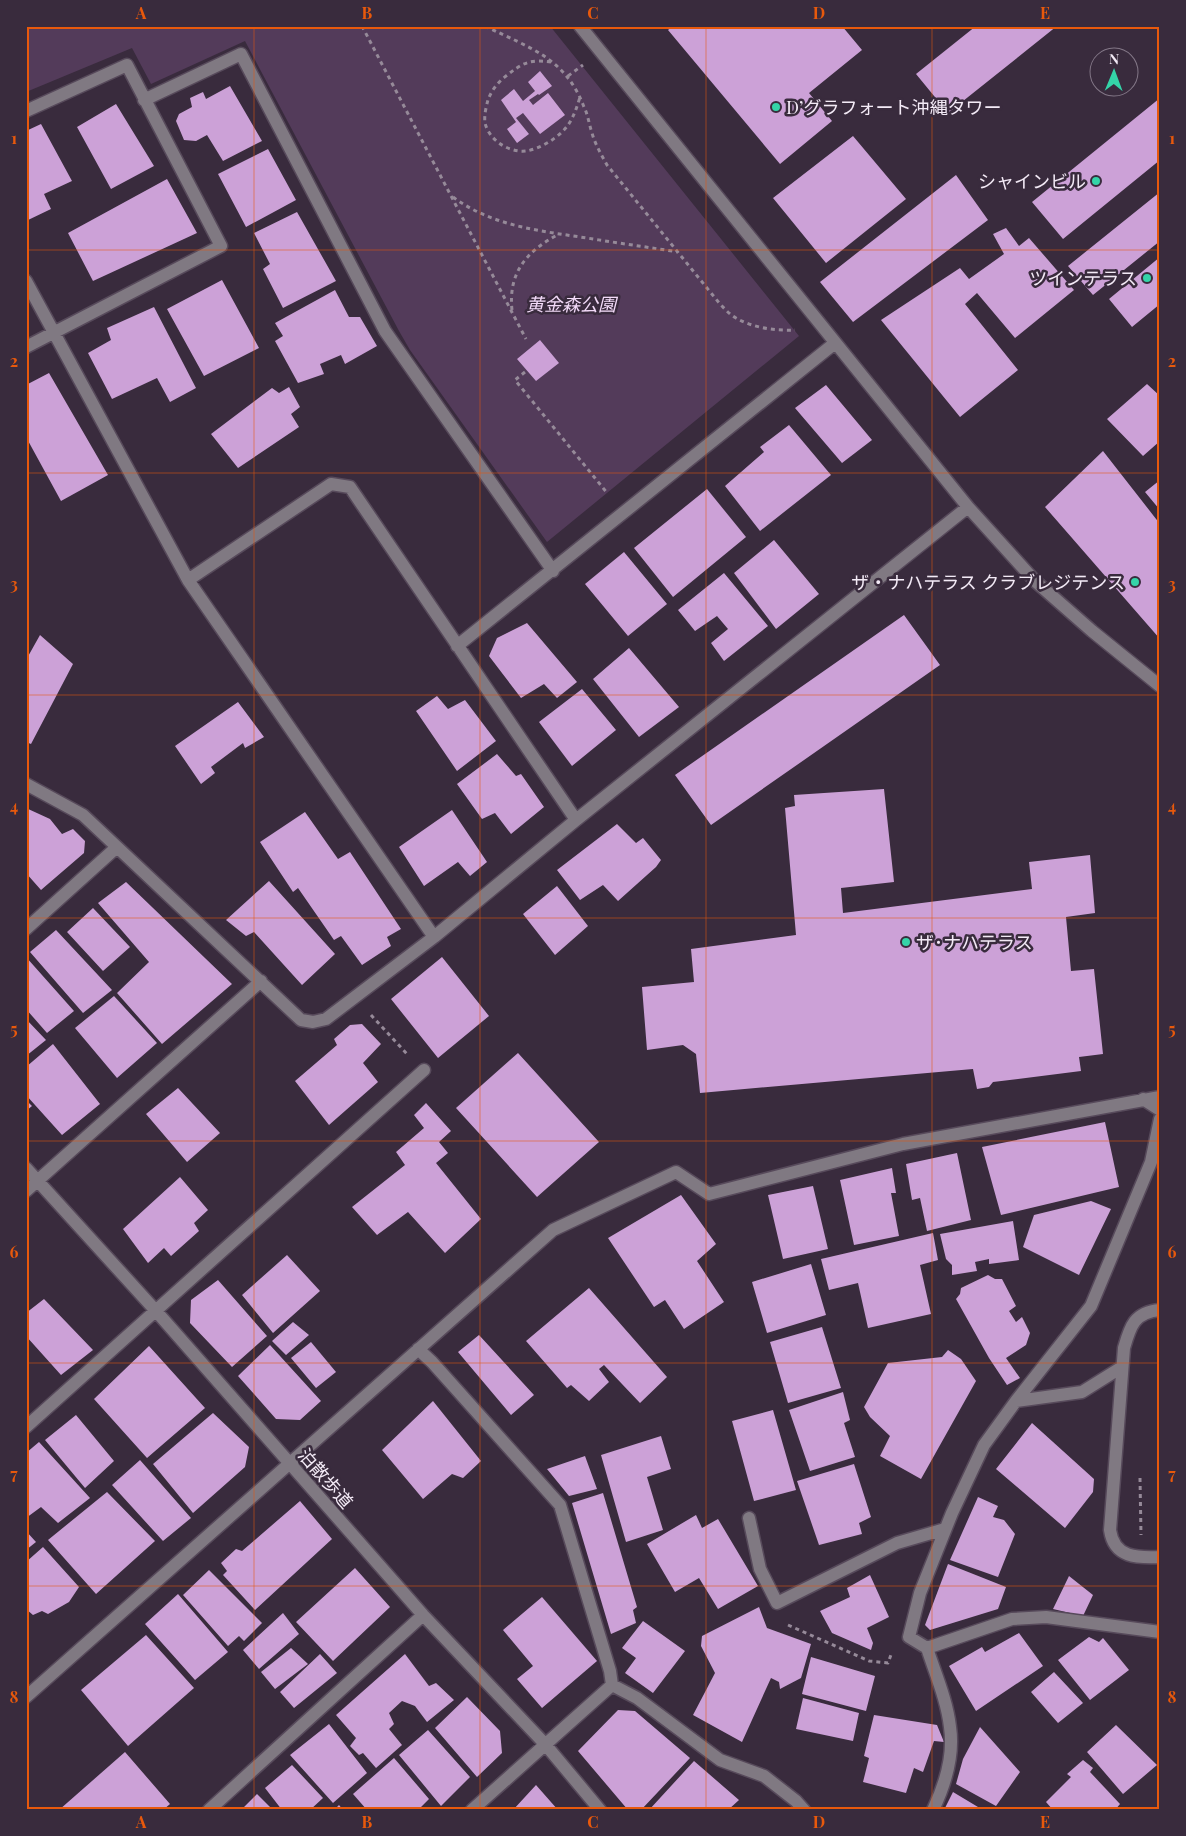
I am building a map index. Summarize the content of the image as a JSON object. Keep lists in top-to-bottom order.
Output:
{
  "streets": {
    "street": ["泊散歩道"]
  },
  "parks": ["黄金森公園"],
  "places": [
    "D’グラフォート沖縄タワー",
    "シャインビル",
    "ツインテラス",
    "ザ・ナハテラス クラブレジテンス",
    "ザ･ナハテラス"
  ],
  "north": "top",
  "grid": {
    "columns": [
      "A",
      "B",
      "C",
      "D",
      "E"
    ],
    "rows": [
      "1",
      "2",
      "3",
      "4",
      "5",
      "6",
      "7",
      "8"
    ]
  }
}
